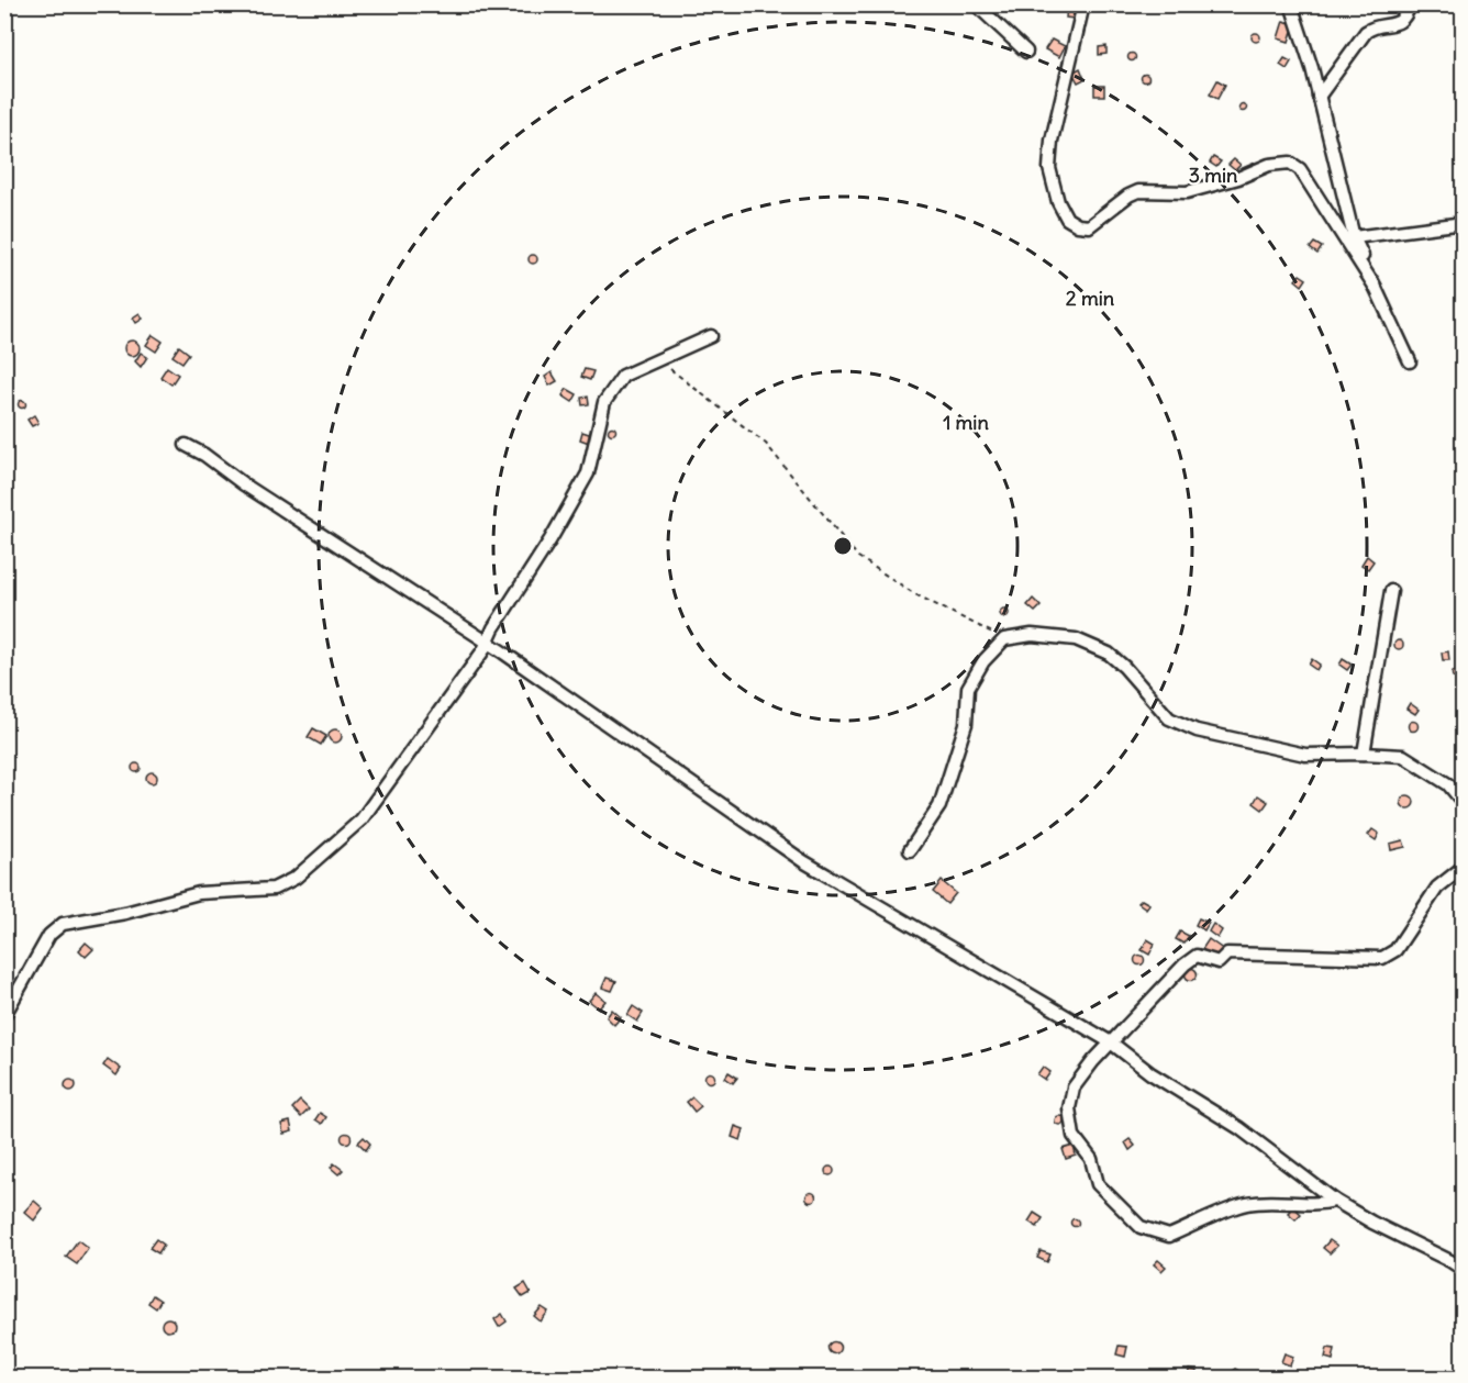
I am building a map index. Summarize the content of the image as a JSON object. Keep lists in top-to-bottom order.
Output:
{
  "rings": ["3 min", "2 min", "1 min"]
}
